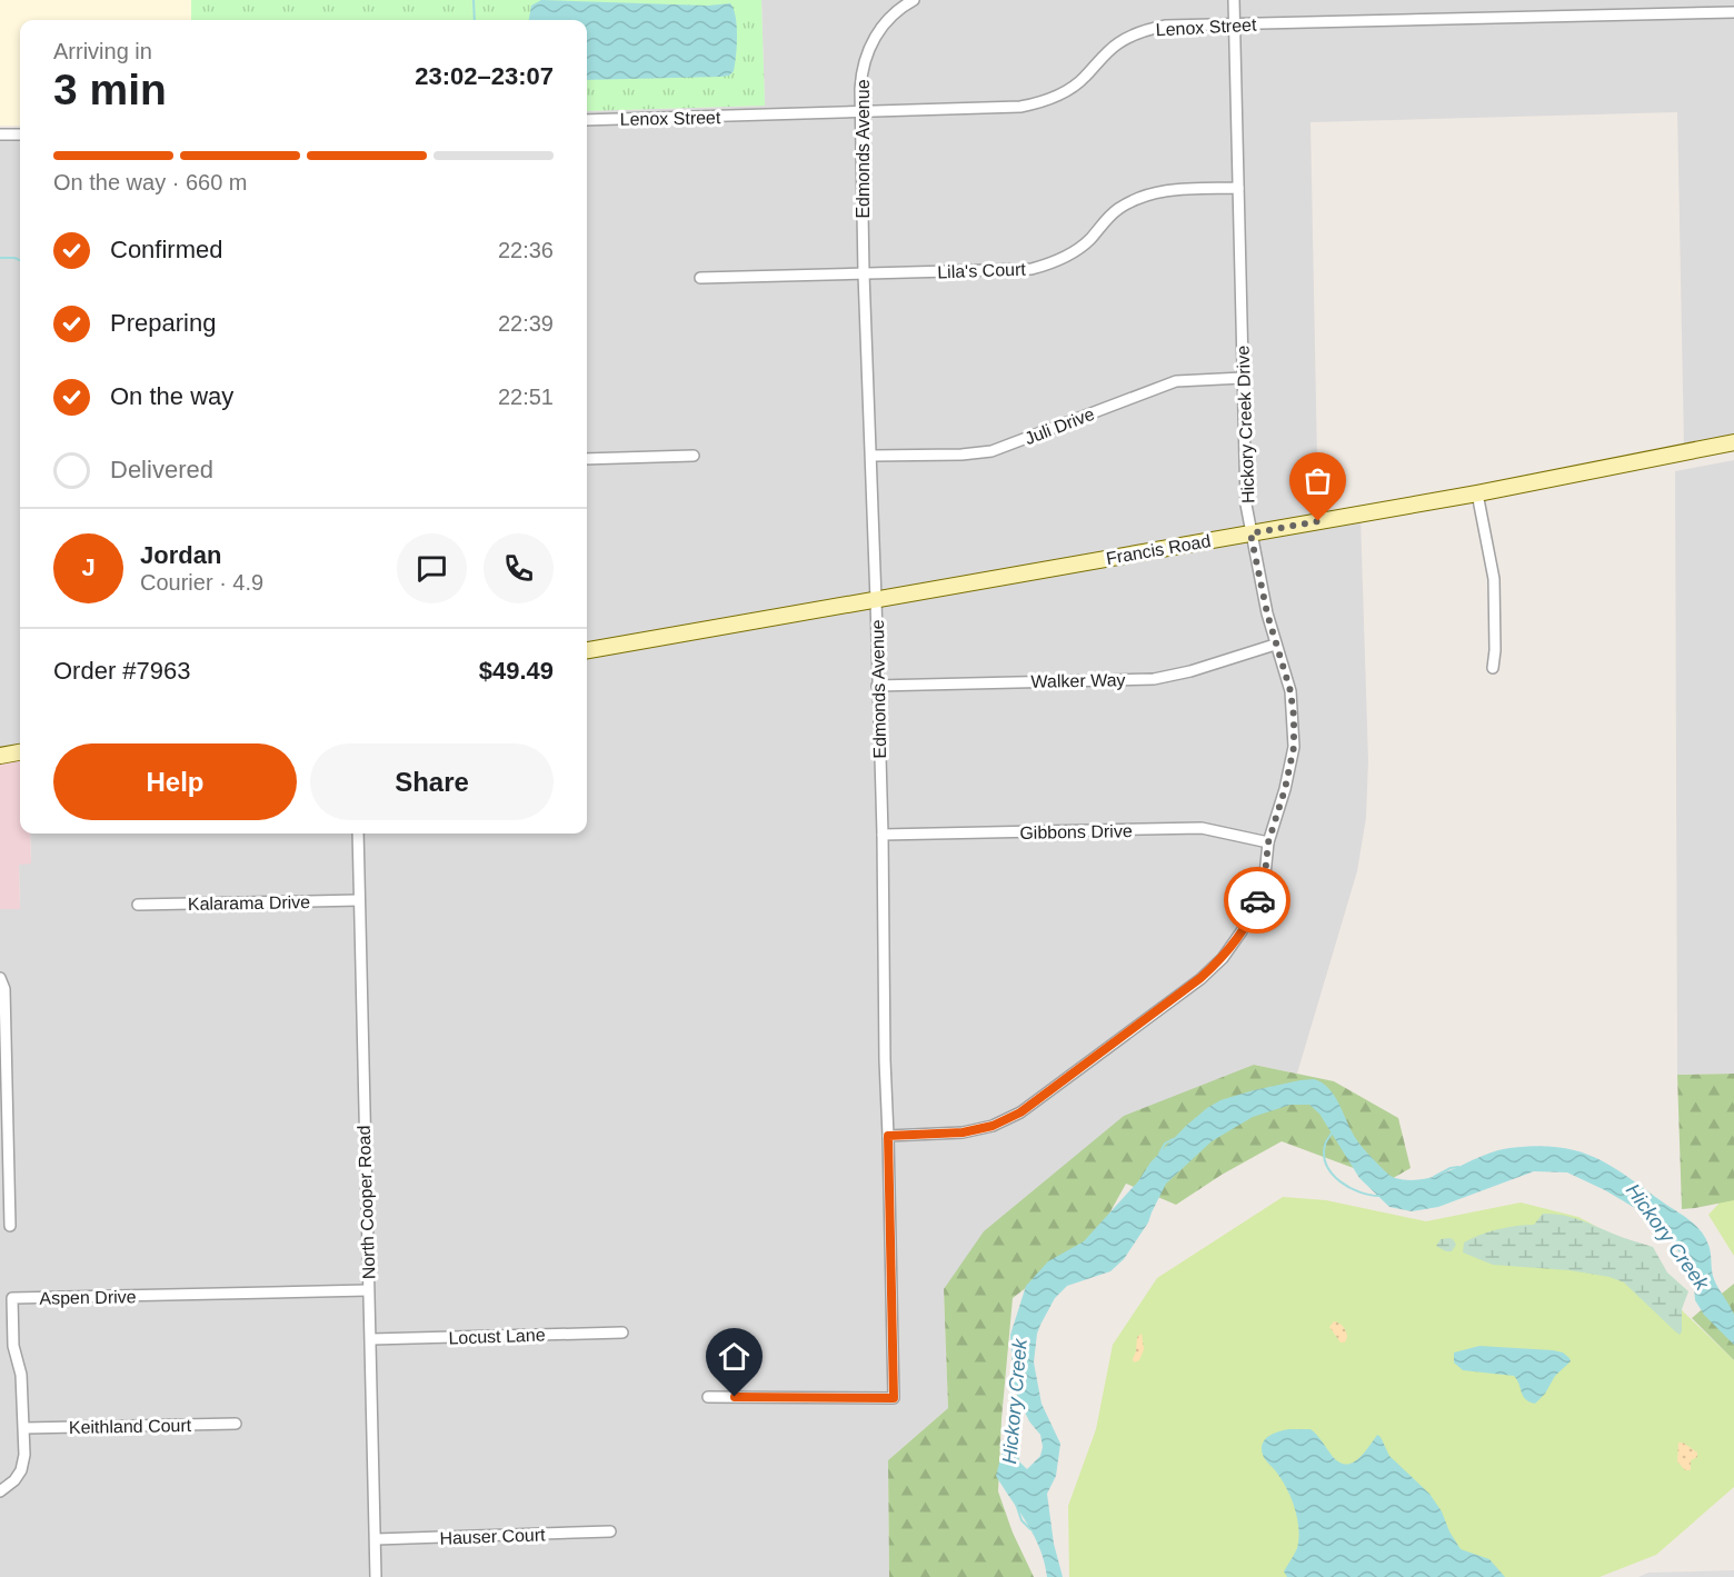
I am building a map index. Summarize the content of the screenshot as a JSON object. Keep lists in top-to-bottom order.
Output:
{
  "streets": {
    "street": [
      "Lenox Street",
      "Edmonds Avenue",
      "Lila's Court",
      "Hickory Creek Drive",
      "Juli Drive",
      "Francis Road",
      "Walker Way",
      "Gibbons Drive",
      "Kalarama Drive",
      "North Cooper Road",
      "Aspen Drive",
      "Locust Lane",
      "Keithland Court",
      "Hauser Court"
    ]
  },
  "crossings": [
    ["Lenox Street", "Edmonds Avenue"],
    ["Lenox Street", "Hickory Creek Drive"],
    ["Edmonds Avenue", "Lila's Court"],
    ["Edmonds Avenue", "Hickory Creek Drive"],
    ["Edmonds Avenue", "Juli Drive"],
    ["Edmonds Avenue", "Francis Road"],
    ["Edmonds Avenue", "Walker Way"],
    ["Edmonds Avenue", "Gibbons Drive"],
    ["Lila's Court", "Hickory Creek Drive"],
    ["Hickory Creek Drive", "Juli Drive"],
    ["Hickory Creek Drive", "Francis Road"],
    ["Hickory Creek Drive", "Walker Way"],
    ["Hickory Creek Drive", "Gibbons Drive"],
    ["Kalarama Drive", "North Cooper Road"],
    ["North Cooper Road", "Aspen Drive"],
    ["North Cooper Road", "Locust Lane"],
    ["North Cooper Road", "Hauser Court"],
    ["Aspen Drive", "Keithland Court"]
  ],
  "water": ["Hickory Creek"],
  "page": {
    "heading": ["3 min", "Arriving in", "23:02–23:07"],
    "panel": [
      "Jordan",
      "Courier · 4.9",
      "Order #7963",
      "$49.49"
    ],
    "bar": "On the way · 660 m",
    "list": [
      ["Confirmed", "22:36"],
      ["Preparing", "22:39"],
      ["On the way", "22:51"],
      "Delivered"
    ],
    "round": "J",
    "buttons": ["Help", "Share"]
  }
}
